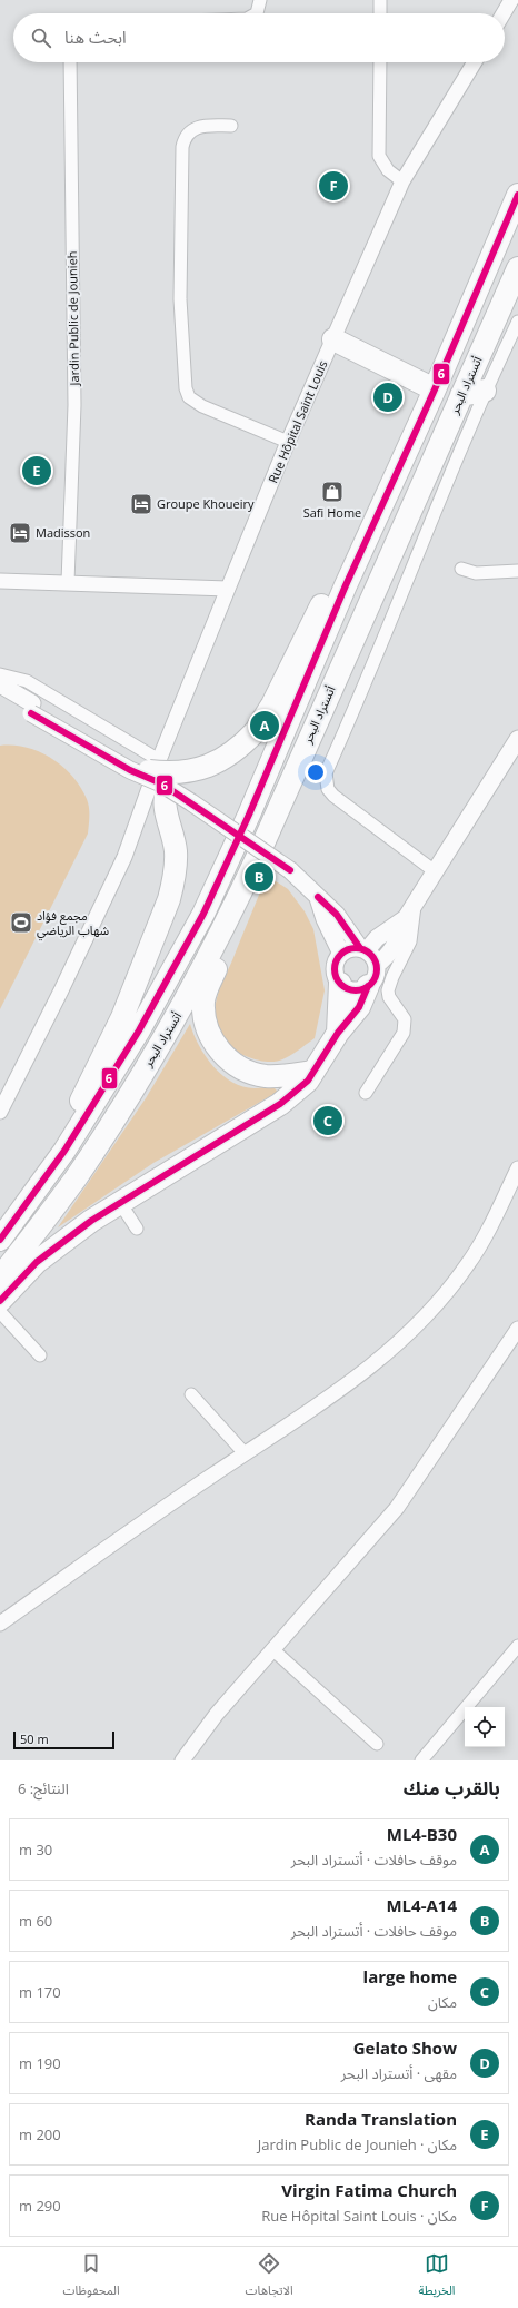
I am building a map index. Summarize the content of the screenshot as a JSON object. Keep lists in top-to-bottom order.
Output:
{
  "streets": {
    "highway": ["أتستراد البحر"],
    "street": ["Jardin Public de Jounieh", "Rue Hôpital Saint Louis"]
  },
  "places": {
    "shop": ["Safi Home"],
    "hotel": ["Groupe Khoueiry", "Madisson"],
    "sports": ["مجمع فؤاد شهاب الرياضي"]
  },
  "lines": ["transit line 6"],
  "scale_bar": "50 m",
  "page": {
    "search": "ابحث هنا",
    "pins": [
      "F",
      "D",
      "E",
      "A",
      "B",
      "C"
    ],
    "scale": "50 m",
    "heading": ["بالقرب منك", "النتائج: 6"],
    "list": [
      {
        "mark": "A",
        "name": "ML4-B30",
        "note": "موقف حافلات · أتستراد البحر",
        "value": "30 m"
      },
      {
        "mark": "B",
        "name": "ML4-A14",
        "note": "موقف حافلات · أتستراد البحر",
        "value": "60 m"
      },
      {
        "mark": "C",
        "name": "large home",
        "note": "مكان",
        "value": "170 m"
      },
      {
        "mark": "D",
        "name": "Gelato Show",
        "note": "مقهى · أتستراد البحر",
        "value": "190 m"
      },
      {
        "mark": "E",
        "name": "Randa Translation",
        "note": "مكان · Jardin Public de Jounieh",
        "value": "200 m"
      },
      {
        "mark": "F",
        "name": "Virgin Fatima Church",
        "note": "مكان · Rue Hôpital Saint Louis",
        "value": "290 m"
      }
    ],
    "nav": ["الخريطة", "الاتجاهات", "المحفوظات"]
  }
}
